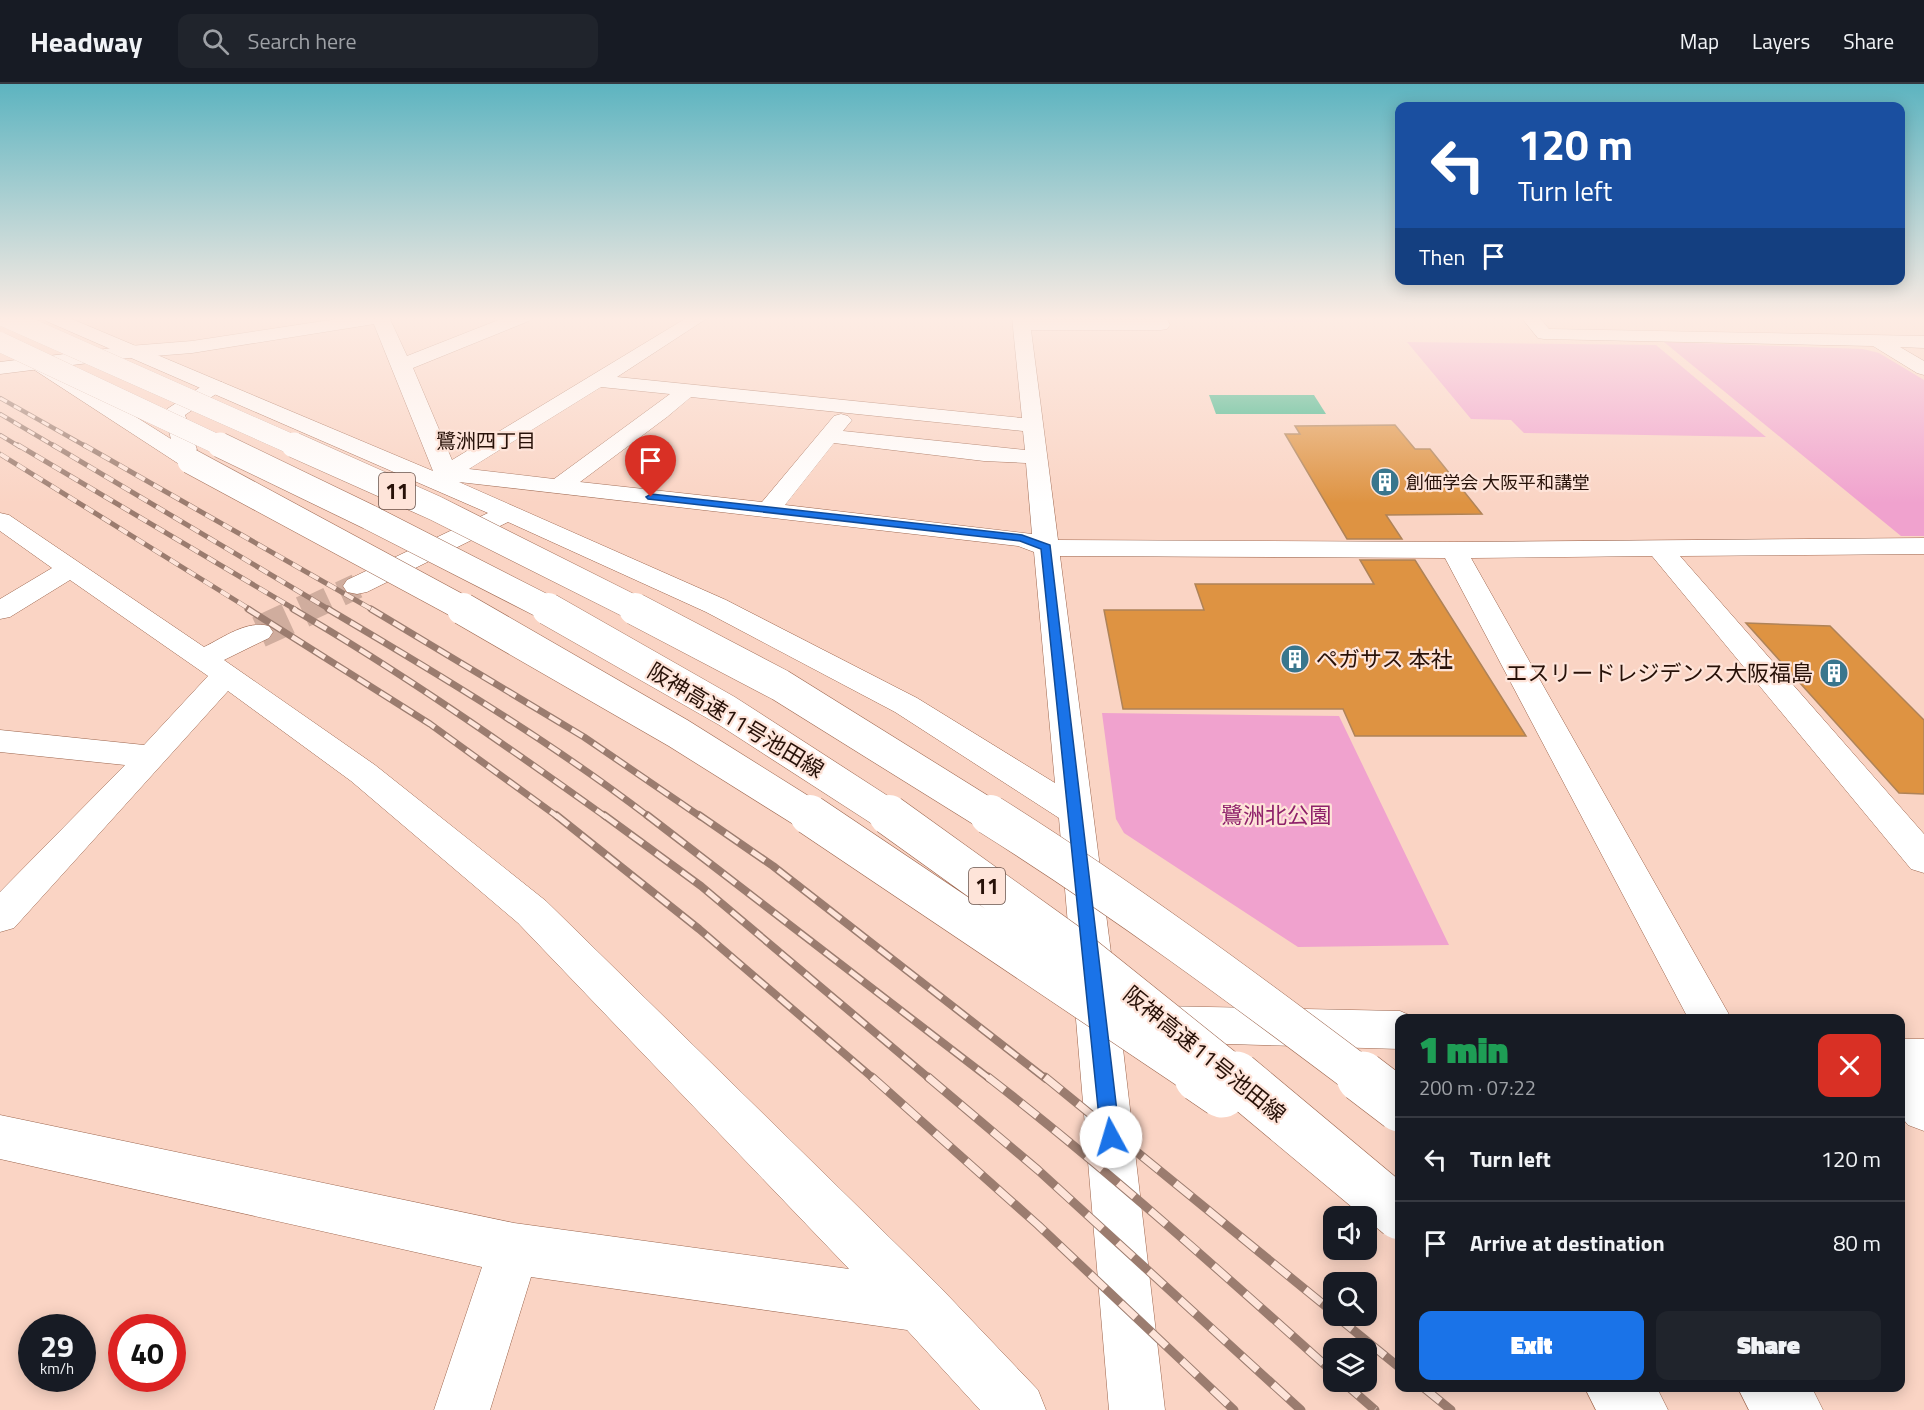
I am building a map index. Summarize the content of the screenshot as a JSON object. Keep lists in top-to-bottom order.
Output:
{
  "streets": {
    "main road": ["11", "阪神高速11号池田線"]
  },
  "crossings": [
    ["11", "阪神高速11号池田線"]
  ],
  "districts": ["鷺洲四丁目"],
  "parks": ["鷺洲北公園"],
  "places": {
    "building": ["創価学会 大阪平和講堂", "ペガサス 本社", "エスリードレジデンス大阪福島"]
  },
  "page": {
    "header": "Headway",
    "search": "Search here",
    "nav": ["Map", "Layers", "Share"],
    "turn": ["120 m", "Turn left"],
    "then": "Then",
    "heading": ["1 min", "200 m · 07:22"],
    "list": [
      {
        "name": "Turn left",
        "value": "120 m"
      },
      {
        "name": "Arrive at destination",
        "value": "80 m"
      }
    ],
    "buttons": ["Exit", "Share"],
    "speed": "29 km/h",
    "limit": "40"
  }
}
